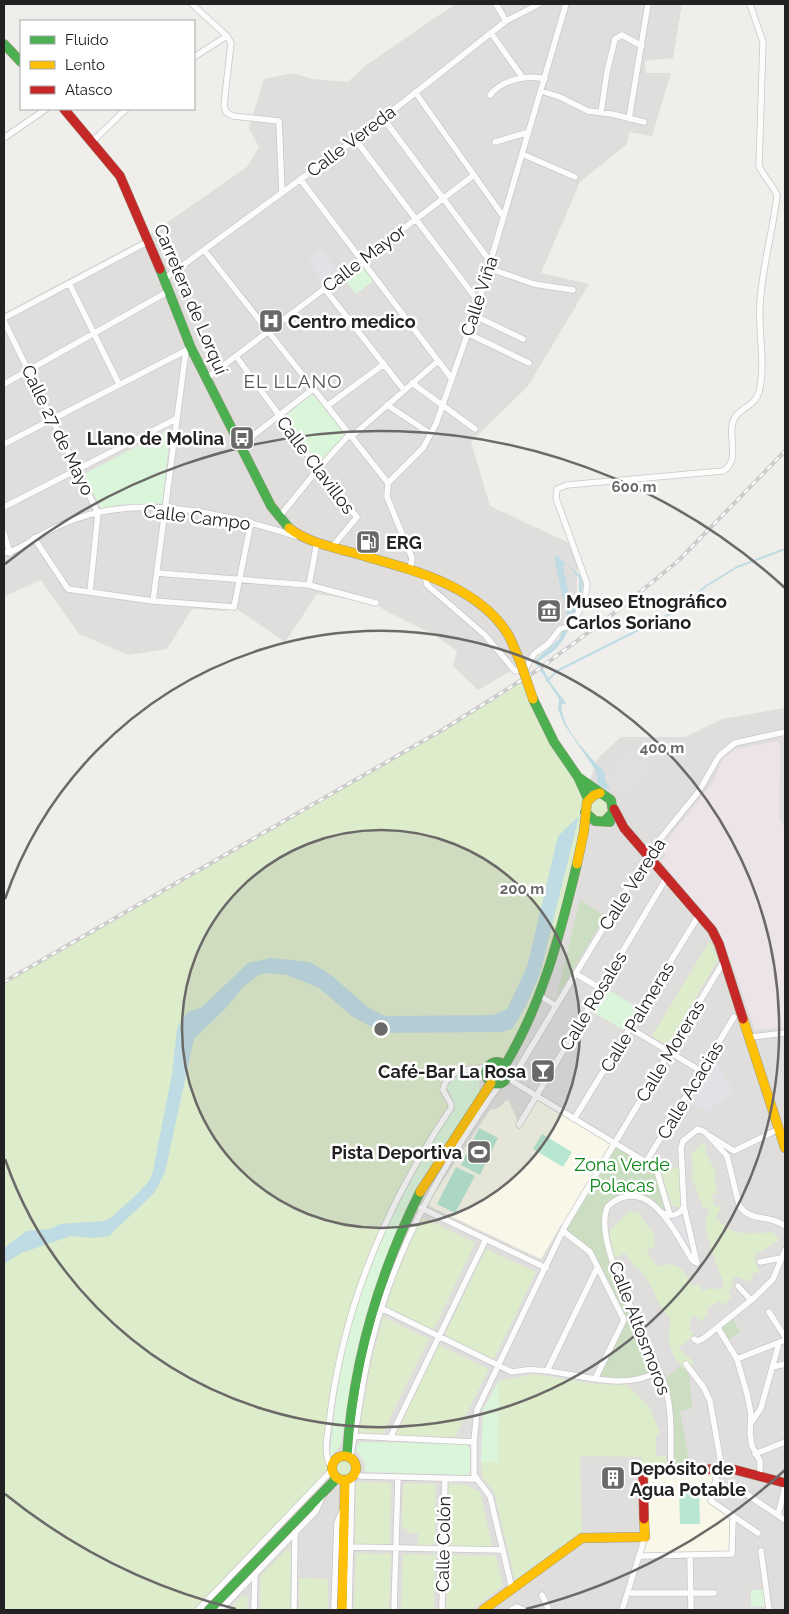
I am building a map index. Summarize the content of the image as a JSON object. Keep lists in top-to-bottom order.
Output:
{
  "streets": {
    "main road": ["Carretera de Lorquí"],
    "street": [
      "Calle Vereda",
      "Calle Mayor",
      "Calle Viña",
      "Calle 27 de Mayo",
      "Calle Clavillos",
      "Calle Campo",
      "Calle Rosales",
      "Calle Palmeras",
      "Calle Moreras",
      "Calle Acacias",
      "Calle Altosmoros",
      "Calle Colón"
    ]
  },
  "crossings": [
    ["Calle Vereda", "Carretera de Lorquí"],
    ["Calle Mayor", "Carretera de Lorquí"],
    ["Calle Mayor", "Calle Clavillos"],
    ["Carretera de Lorquí", "Calle Clavillos"],
    ["Carretera de Lorquí", "Calle Campo"],
    ["Calle 27 de Mayo", "Calle Campo"]
  ],
  "districts": ["EL LLANO"],
  "parks": ["Zona Verde Polacas"],
  "places": {
    "hospital": ["Centro medico"],
    "bus stop": ["Llano de Molina"],
    "fuel station": ["ERG"],
    "museum": ["Museo Etnográfico Carlos Soriano"],
    "bar": ["Café-Bar La Rosa"],
    "sports": ["Pista Deportiva"],
    "building": ["Depósito de Agua Potable"]
  },
  "legend": ["Fluido", "Lento", "Atasco"],
  "rings": ["600 m", "400 m", "200 m"]
}
